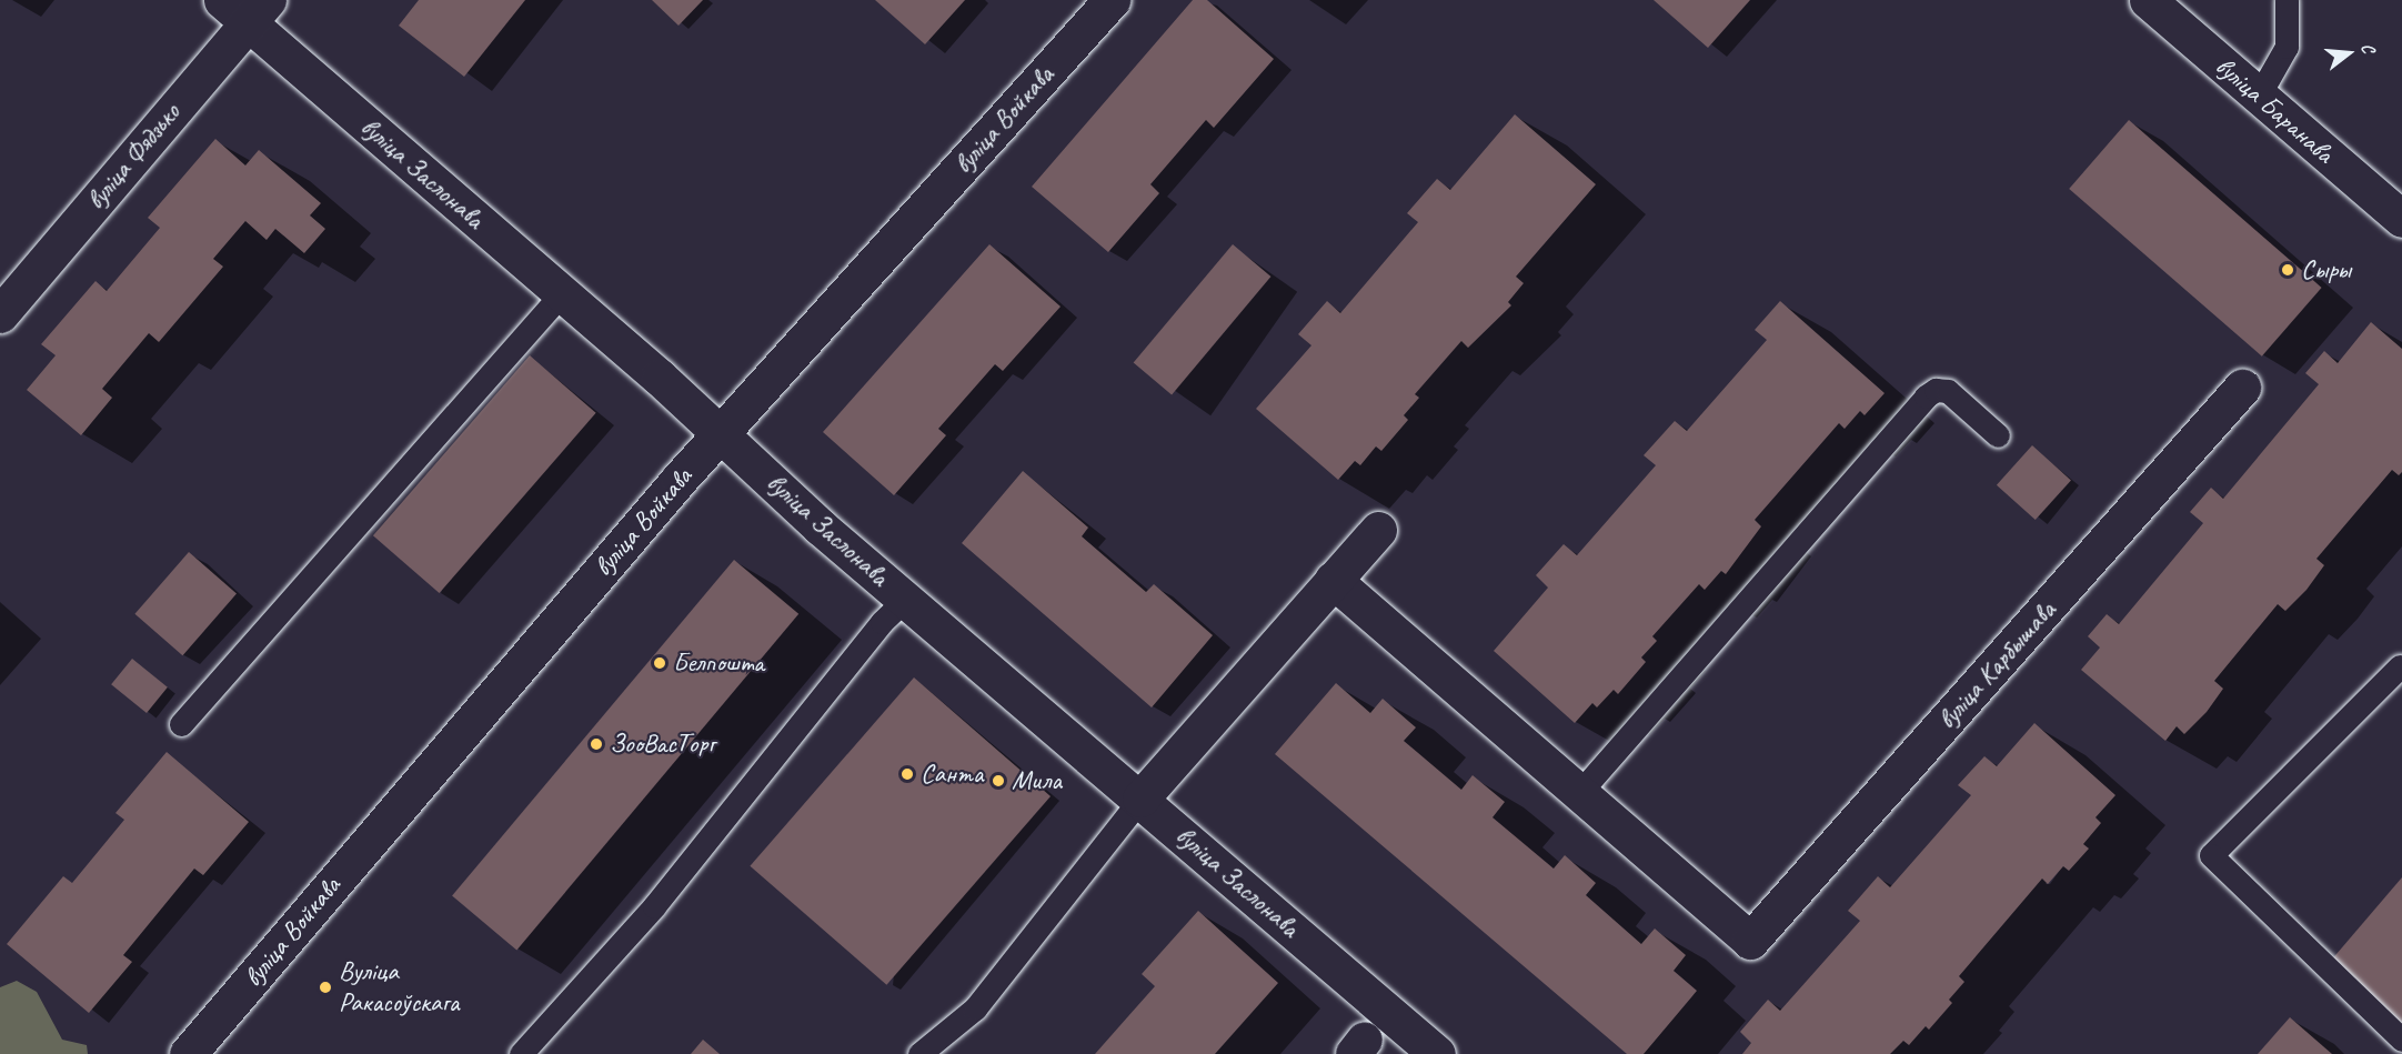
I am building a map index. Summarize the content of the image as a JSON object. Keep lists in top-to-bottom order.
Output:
{
  "streets": {
    "street": [
      "вуліца Баранава",
      "вуліца Войкава",
      "вуліца Фядзько",
      "вуліца Заслонава",
      "вуліца Карбышава"
    ]
  },
  "crossings": [
    ["вуліца Войкава", "вуліца Заслонава"],
    ["вуліца Фядзько", "вуліца Заслонава"]
  ],
  "places": [
    "Сыры",
    "Белпошта",
    "ЗооВасТорг",
    "Санта",
    "Мила",
    "Вуліца Ракасоўскага"
  ],
  "north": "right"
}
